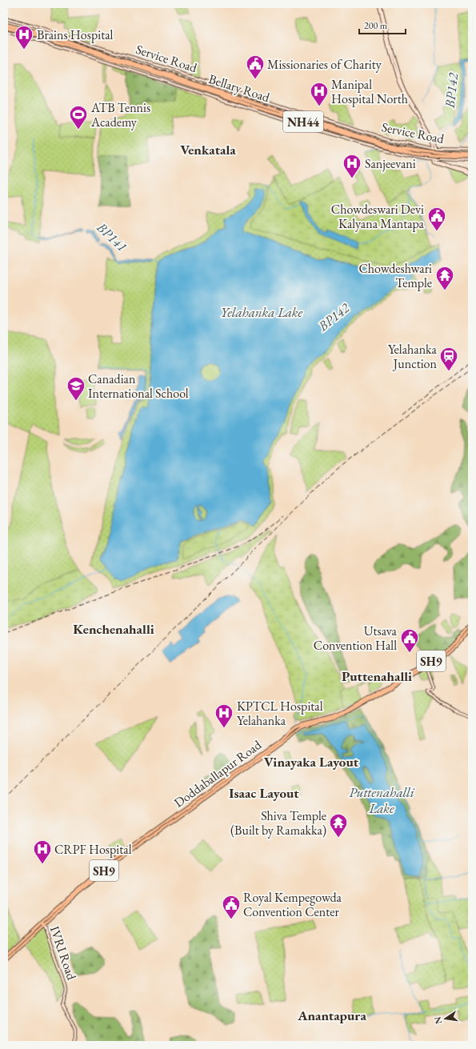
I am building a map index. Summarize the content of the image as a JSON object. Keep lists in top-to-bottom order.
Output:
{
  "streets": {
    "highway": ["Bellary Road", "NH44"],
    "main road": [
      "Service Road",
      "SH9",
      "Doddaballapur Road",
      "IVRI Road"
    ]
  },
  "crossings": [
    ["Doddaballapur Road", "IVRI Road"]
  ],
  "districts": [
    "Venkatala",
    "Kenchenahalli",
    "Puttenahalli",
    "Vinayaka Layout",
    "Isaac Layout",
    "Anantapura"
  ],
  "water": [
    "BP142",
    "BP141",
    "Yelahanka Lake",
    "Puttenahalli Lake"
  ],
  "places": {
    "hospital": [
      "Brains Hospital",
      "Manipal Hospital North",
      "Sanjeevani",
      "KPTCL Hospital Yelahanka",
      "CRPF Hospital"
    ],
    "public building": [
      "Missionaries of Charity",
      "Chowdeswari Devi Kalyana Mantapa",
      "Utsava Convention Hall",
      "Royal Kempegowda Convention Center"
    ],
    "sports": ["ATB Tennis Academy"],
    "temple": ["Chowdeshwari Temple", "Shiva Temple (Built by Ramakka)"],
    "station": ["Yelahanka Junction"],
    "school or university": ["Canadian International School"]
  },
  "scale_bar": "200 m",
  "north": "left"
}
